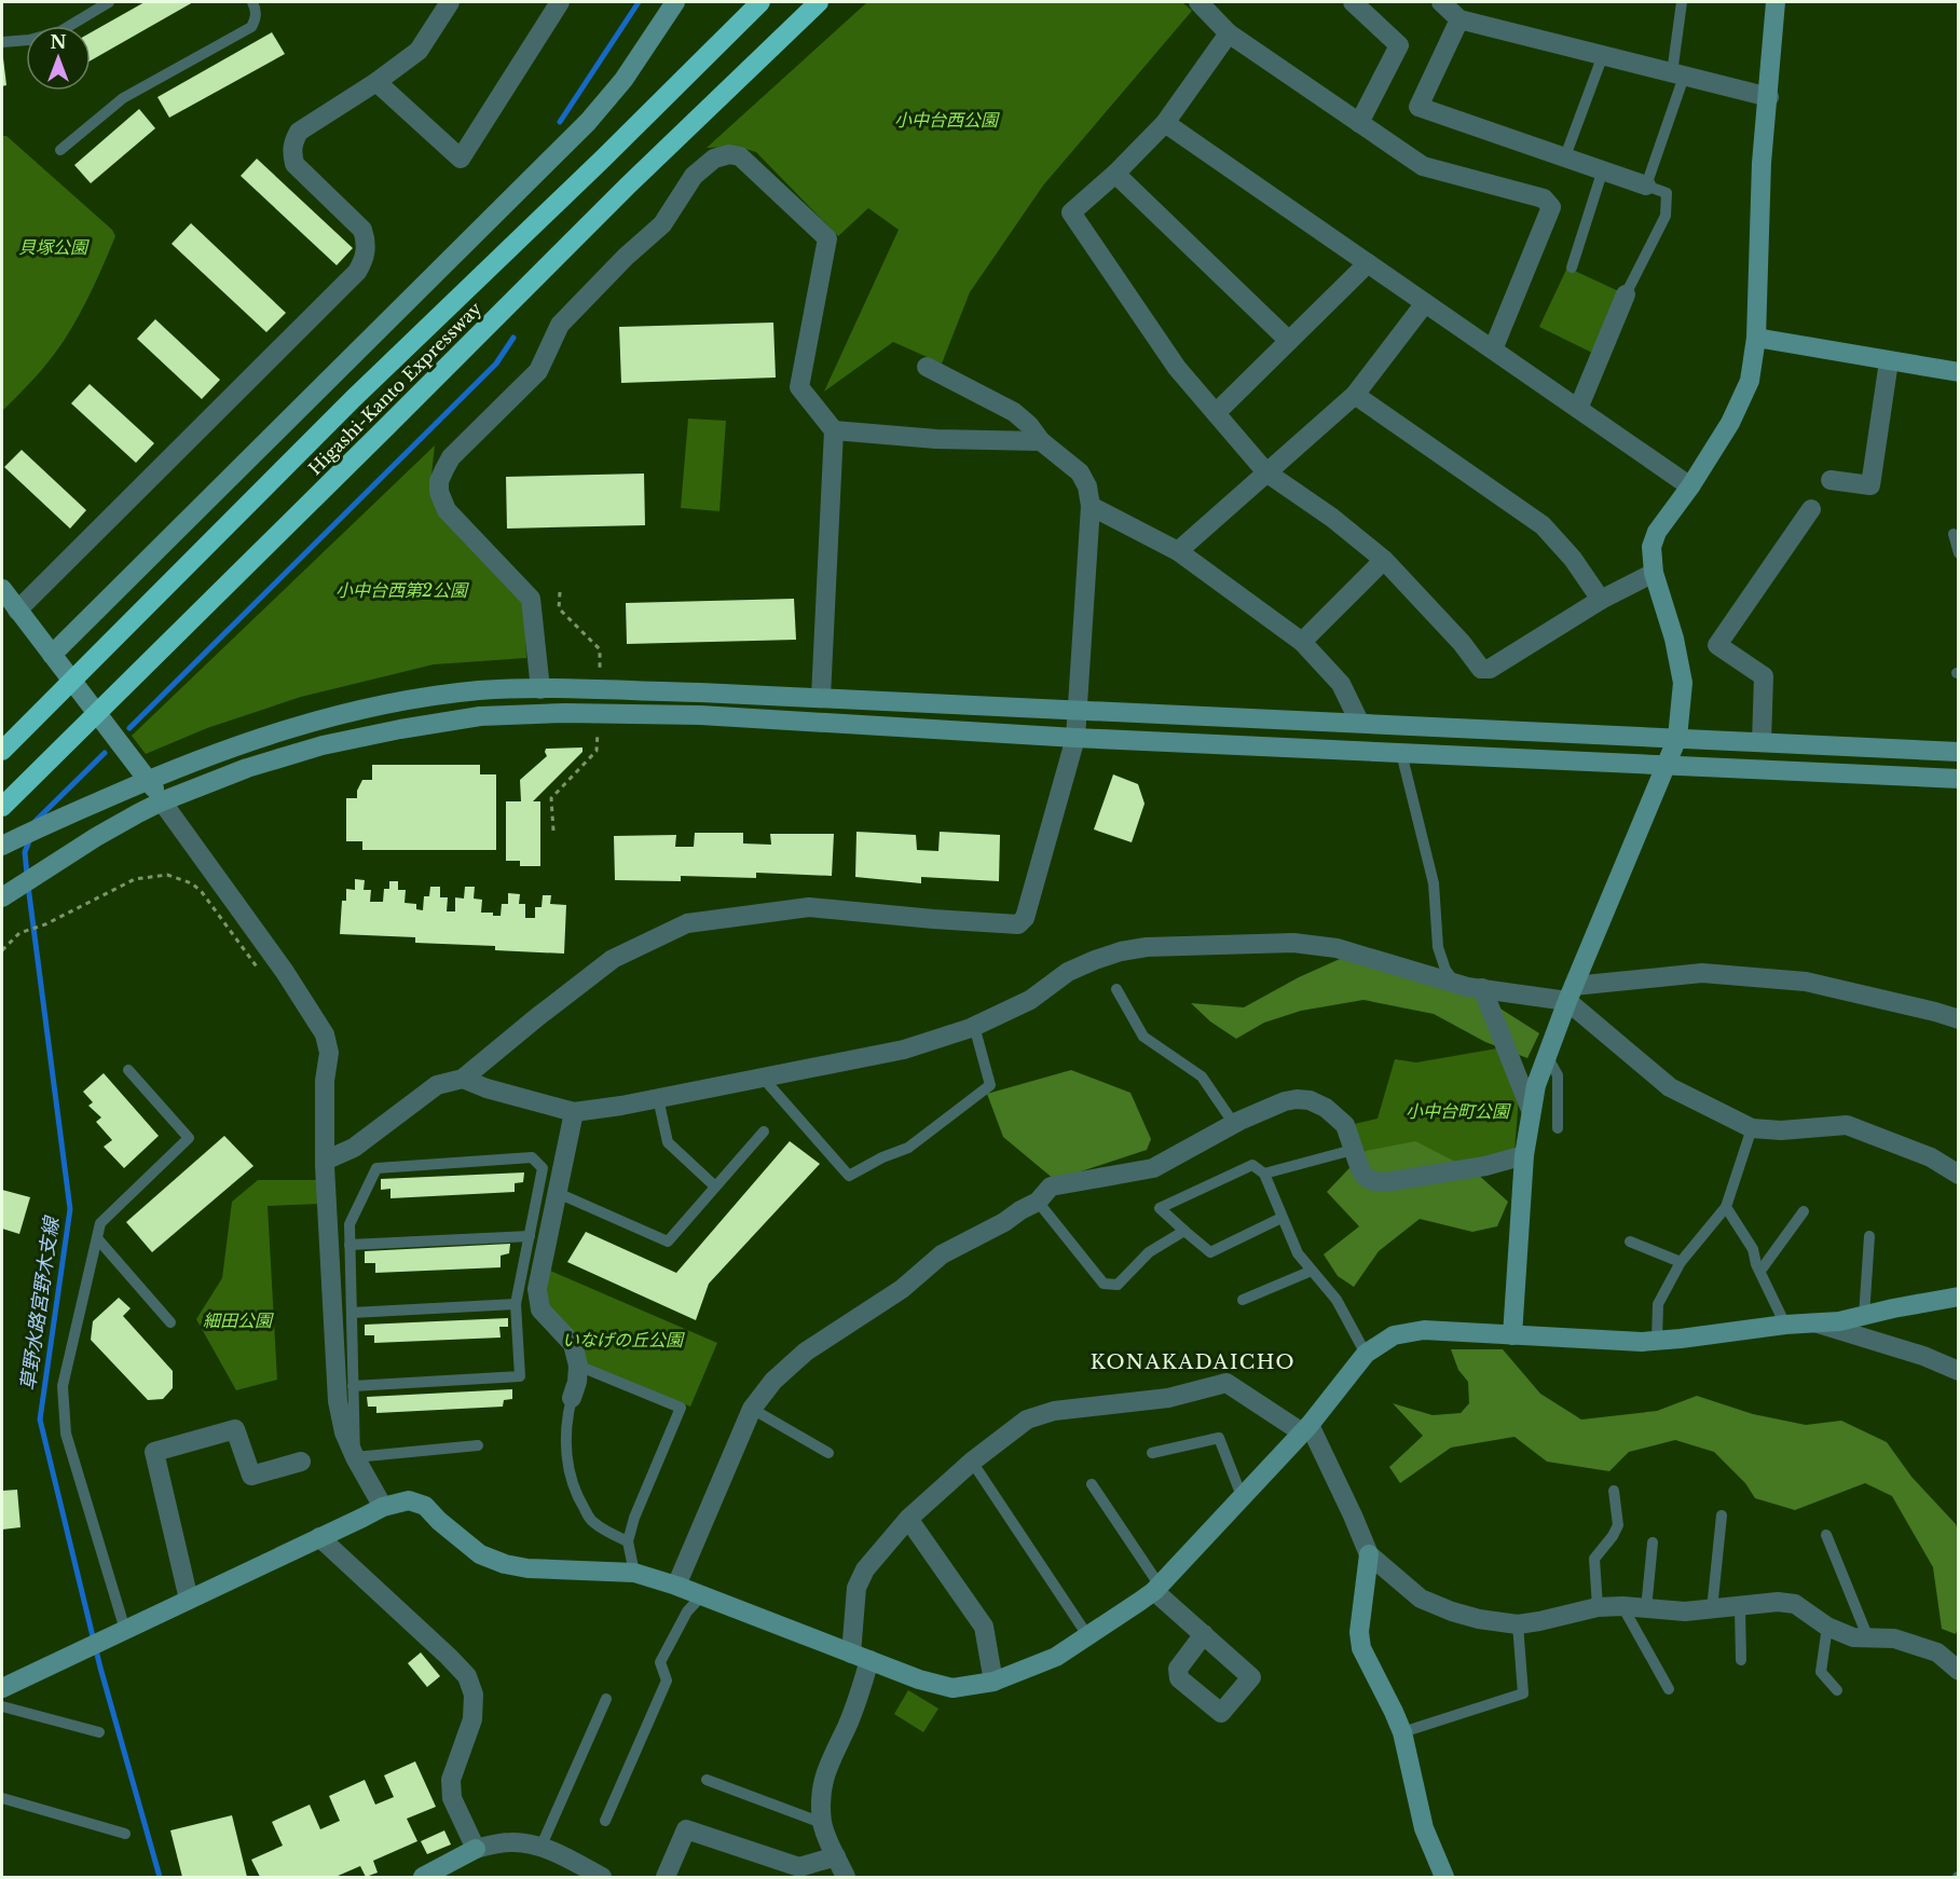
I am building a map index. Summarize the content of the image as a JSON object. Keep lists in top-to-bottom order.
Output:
{
  "streets": {
    "highway": ["Higashi-Kanto Expressway"]
  },
  "districts": ["KONAKADAICHO"],
  "water": ["草野水路宮野木支線"],
  "parks": [
    "小中台西公園",
    "貝塚公園",
    "小中台西第2公園",
    "小中台町公園",
    "細田公園",
    "いなげの丘公園"
  ],
  "north": "top"
}
